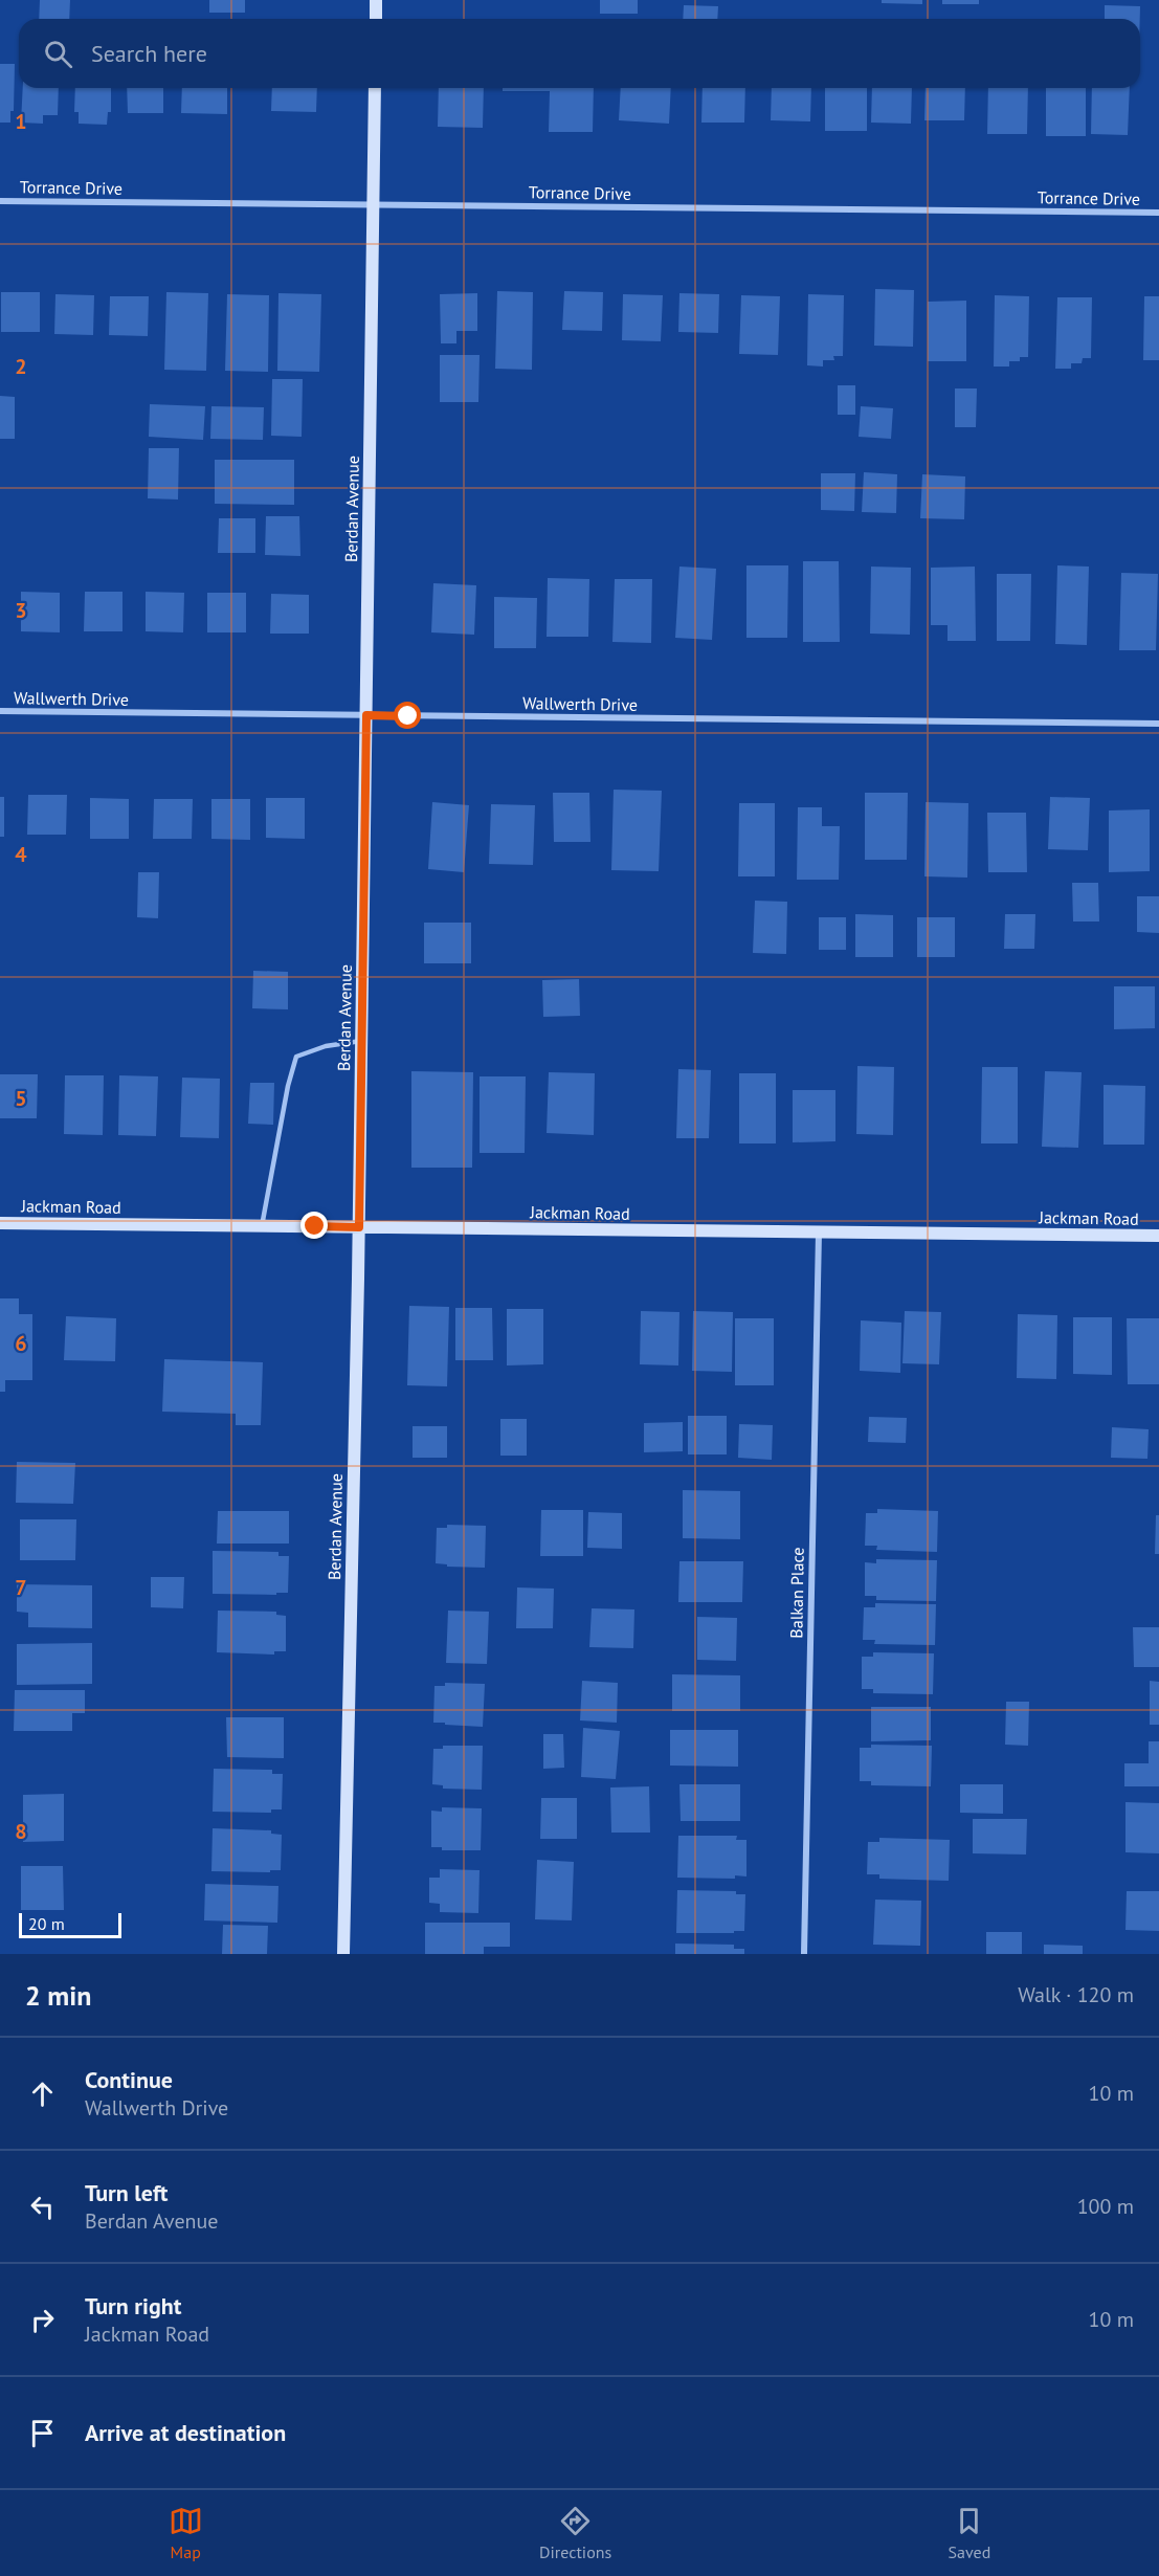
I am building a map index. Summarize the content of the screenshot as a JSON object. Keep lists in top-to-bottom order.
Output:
{
  "streets": {
    "street": [
      "Torrance Drive",
      "Berdan Avenue",
      "Wallwerth Drive",
      "Jackman Road",
      "Balkan Place"
    ]
  },
  "crossings": [
    ["Torrance Drive", "Berdan Avenue"],
    ["Berdan Avenue", "Wallwerth Drive"],
    ["Berdan Avenue", "Jackman Road"],
    ["Jackman Road", "Balkan Place"]
  ],
  "scale_bar": "20 m",
  "page": {
    "search": "Search here",
    "scale": "20 m",
    "heading": ["2 min", "Walk · 120 m"],
    "list": [
      ["Continue", "Wallwerth Drive", "10 m"],
      ["Turn left", "Berdan Avenue", "100 m"],
      ["Turn right", "Jackman Road", "10 m"],
      "Arrive at destination"
    ],
    "nav": ["Map", "Directions", "Saved"]
  },
  "grid": {
    "rows": [
      "1",
      "2",
      "3",
      "4",
      "5",
      "6",
      "7",
      "8"
    ]
  }
}
